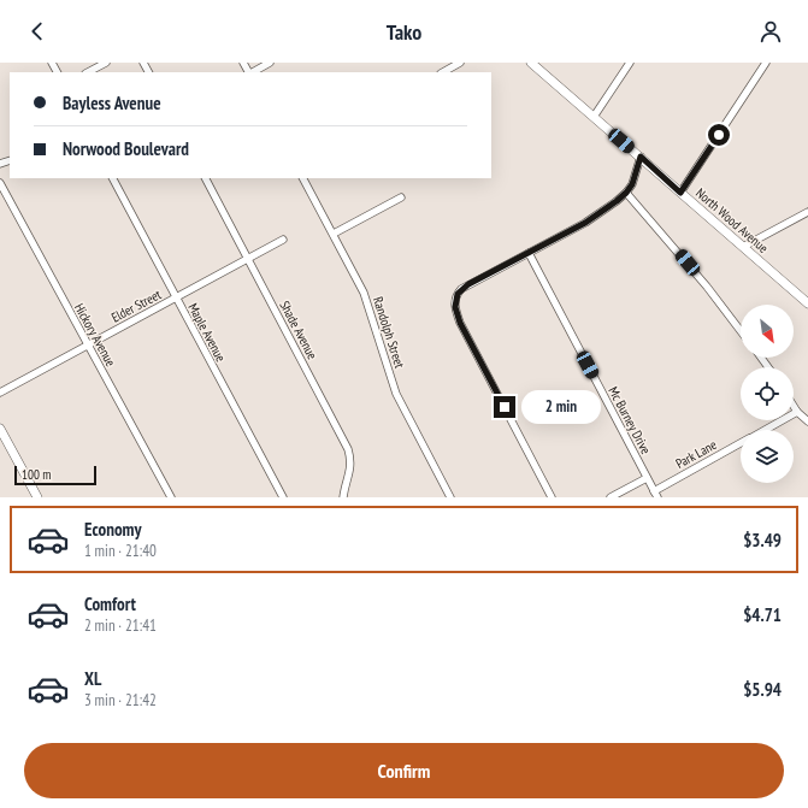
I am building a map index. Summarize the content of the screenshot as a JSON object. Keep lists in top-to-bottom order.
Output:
{
  "streets": {
    "main road": ["North Wood Avenue"],
    "street": [
      "Elder Street",
      "Shade Avenue",
      "Maple Avenue",
      "Randolph Street",
      "Hickory Avenue",
      "Mc Burney Drive",
      "Park Lane"
    ]
  },
  "crossings": [
    ["Elder Street", "Shade Avenue"],
    ["Elder Street", "Maple Avenue"],
    ["Elder Street", "Hickory Avenue"],
    ["Mc Burney Drive", "Park Lane"]
  ],
  "scale_bar": "100 m",
  "north": "bottom right",
  "page": {
    "header": "Tako",
    "banner": ["Bayless Avenue", "Norwood Boulevard"],
    "bubble": "2 min",
    "scale": "100 m",
    "list": [
      {
        "name": "Economy",
        "note": "1 min · 21:40",
        "value": "$3.49"
      },
      {
        "name": "Comfort",
        "note": "2 min · 21:41",
        "value": "$4.71"
      },
      {
        "name": "XL",
        "note": "3 min · 21:42",
        "value": "$5.94"
      }
    ],
    "buttons": "Confirm"
  }
}
